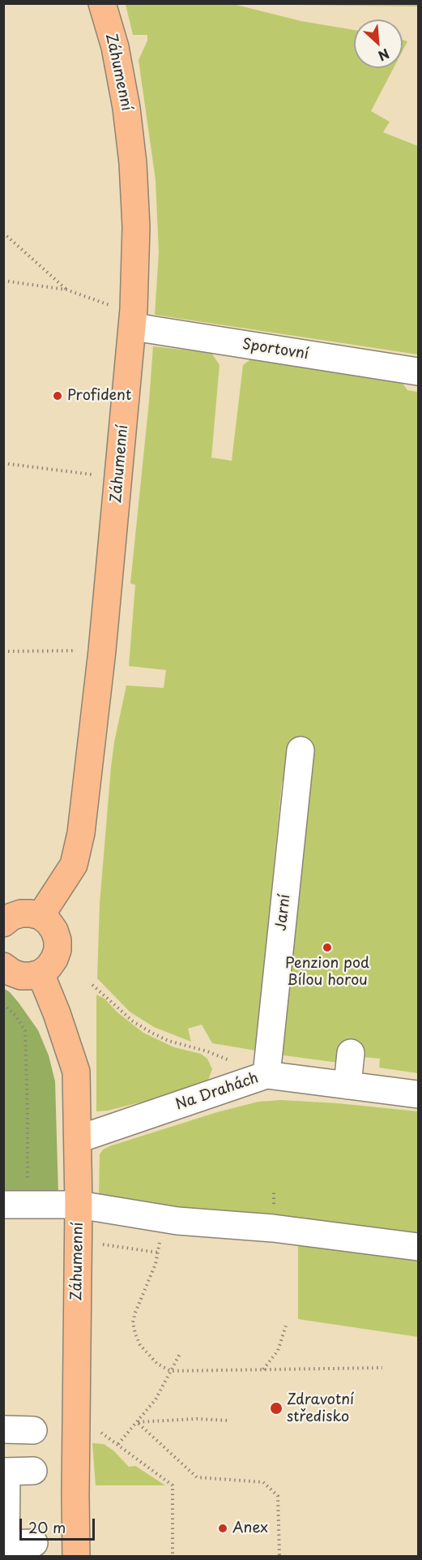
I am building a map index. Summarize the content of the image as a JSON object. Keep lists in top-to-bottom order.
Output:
{
  "streets": {
    "main road": ["Záhumenní"],
    "street": ["Sportovní", "Jarní", "Na Drahách"]
  },
  "crossings": [
    ["Záhumenní", "Sportovní"],
    ["Záhumenní", "Na Drahách"],
    ["Jarní", "Na Drahách"]
  ],
  "places": [
    "Profident",
    "Penzion pod Bílou horou",
    "Zdravotní středisko",
    "Anex"
  ],
  "scale_bar": "20 m",
  "north": "bottom right"
}
